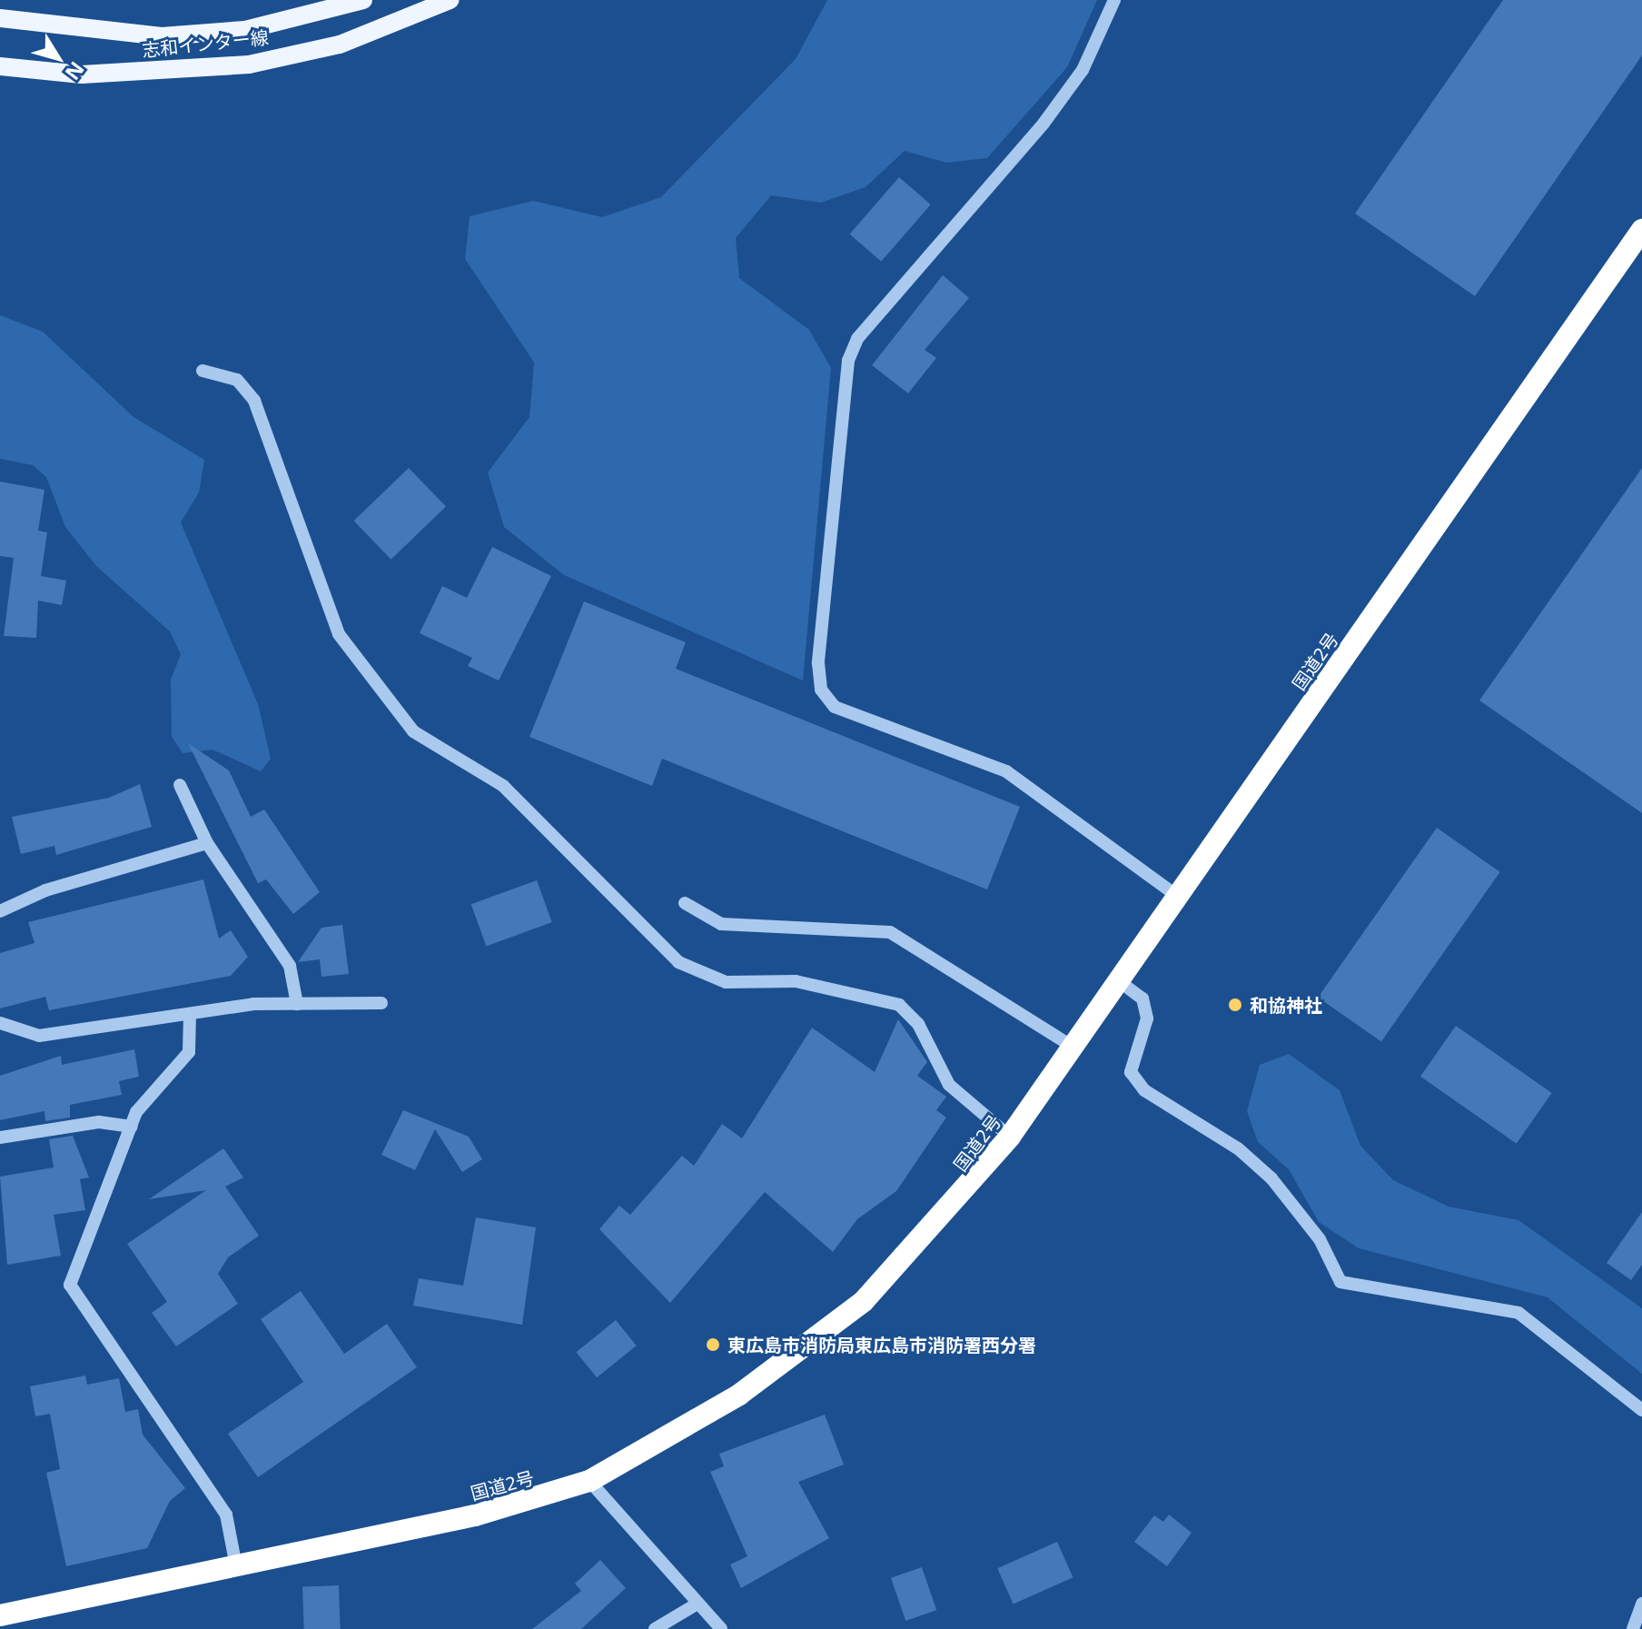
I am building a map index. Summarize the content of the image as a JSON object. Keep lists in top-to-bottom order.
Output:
{
  "streets": {
    "highway": ["国道2号"],
    "main road": ["志和インター線"]
  },
  "places": ["和協神社", "東広島市消防局東広島市消防署西分署"],
  "north": "bottom right"
}
